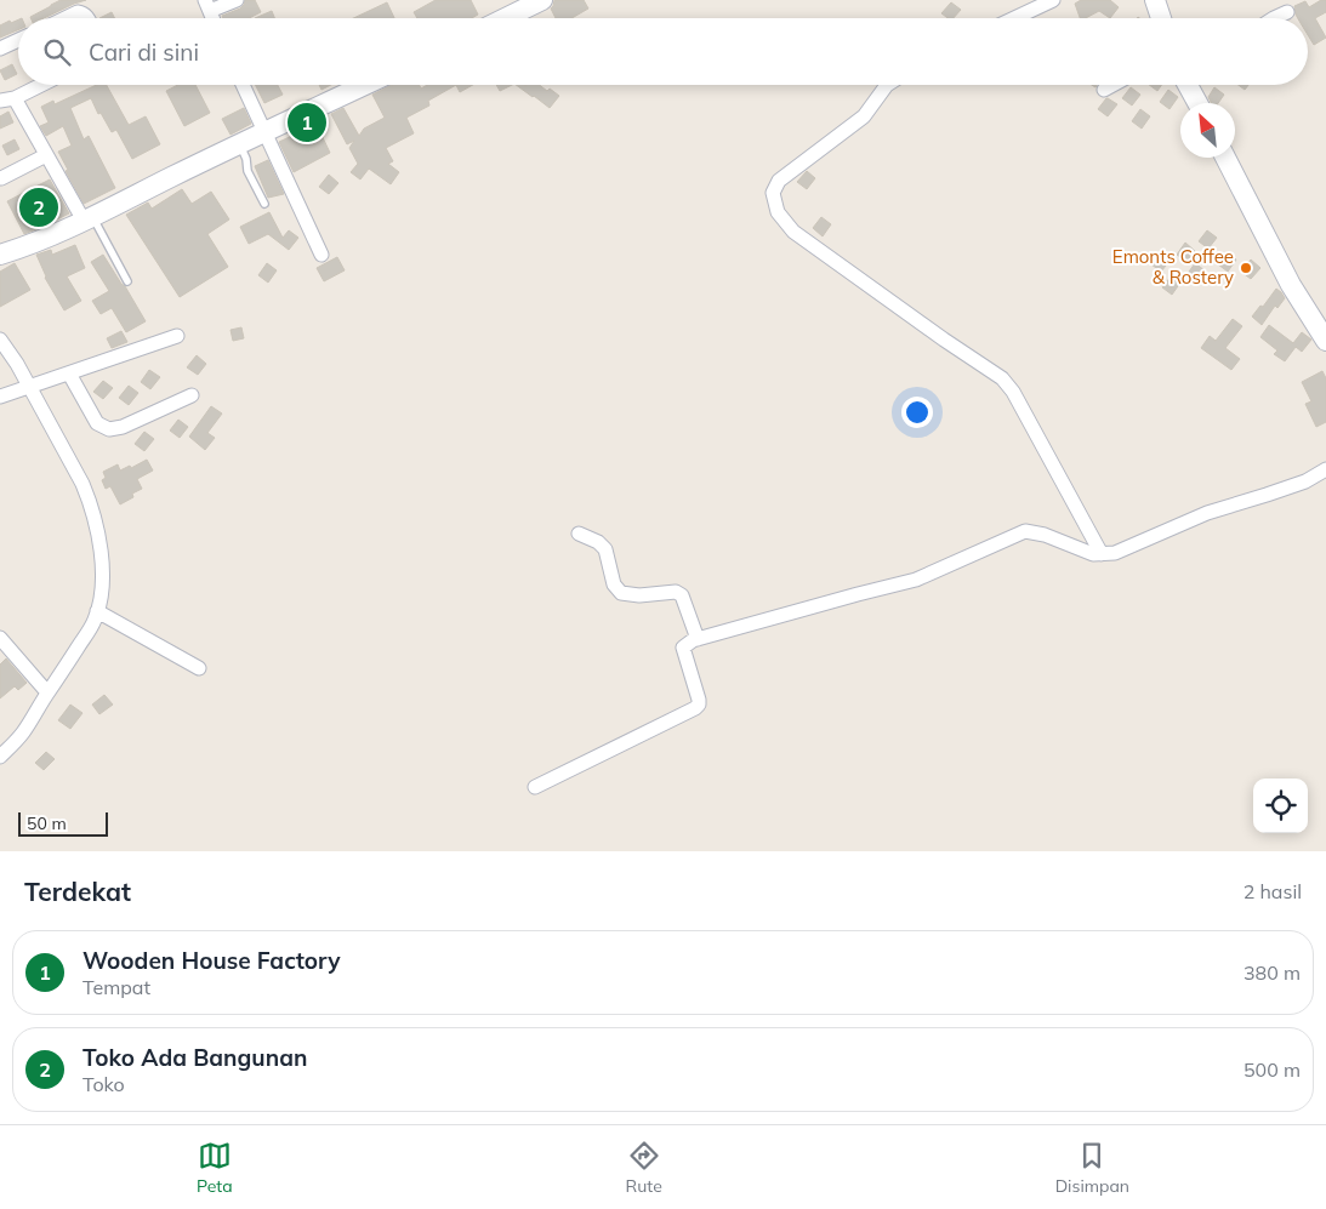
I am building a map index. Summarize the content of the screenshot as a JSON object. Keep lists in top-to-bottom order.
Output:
{
  "places": ["Emonts Coffee & Rostery"],
  "scale_bar": "50 m",
  "north": "top left",
  "page": {
    "search": "Cari di sini",
    "pins": ["1", "2"],
    "scale": "50 m",
    "heading": ["Terdekat", "2 hasil"],
    "list": [
      {
        "mark": "1",
        "name": "Wooden House Factory",
        "note": "Tempat",
        "value": "380 m"
      },
      {
        "mark": "2",
        "name": "Toko Ada Bangunan",
        "note": "Toko",
        "value": "500 m"
      }
    ],
    "nav": ["Peta", "Rute", "Disimpan"]
  }
}
